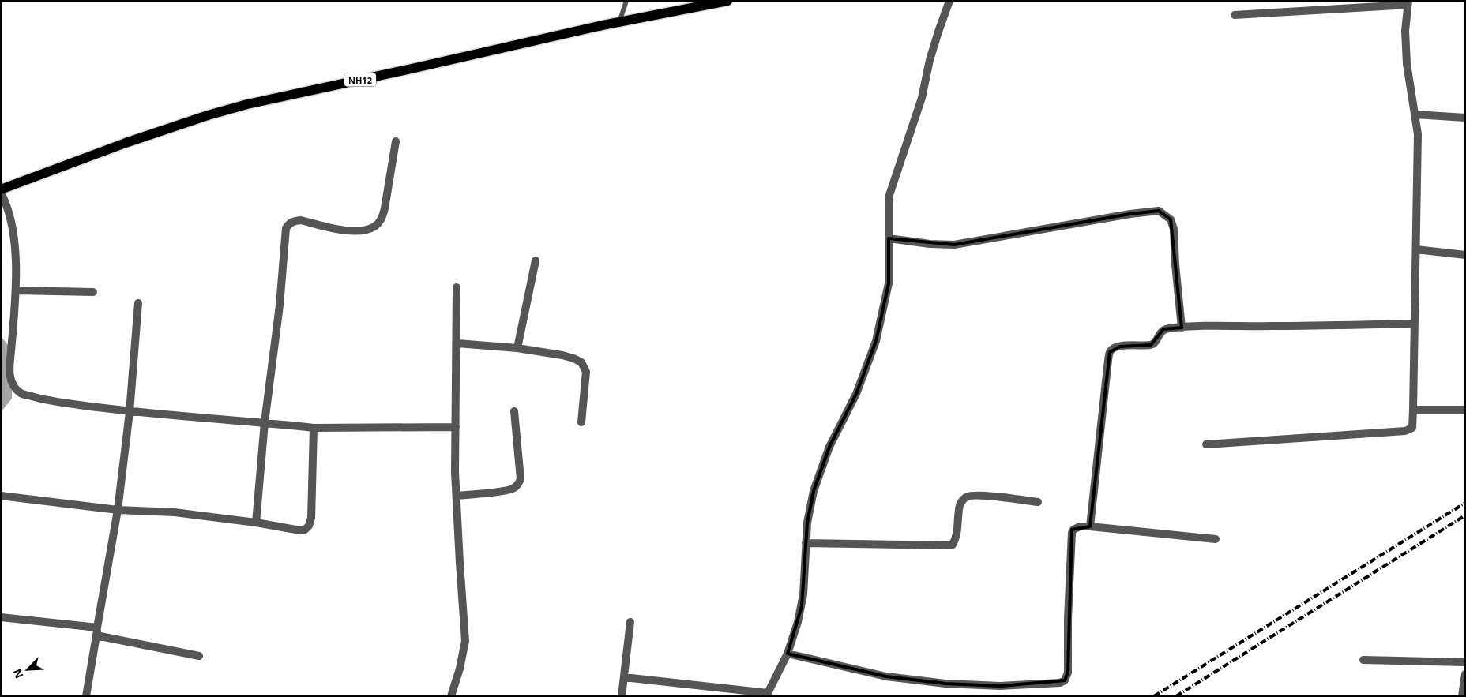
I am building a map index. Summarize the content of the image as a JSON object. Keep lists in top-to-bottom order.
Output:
{
  "streets": {
    "main road": ["NH12"]
  },
  "north": "bottom left"
}
